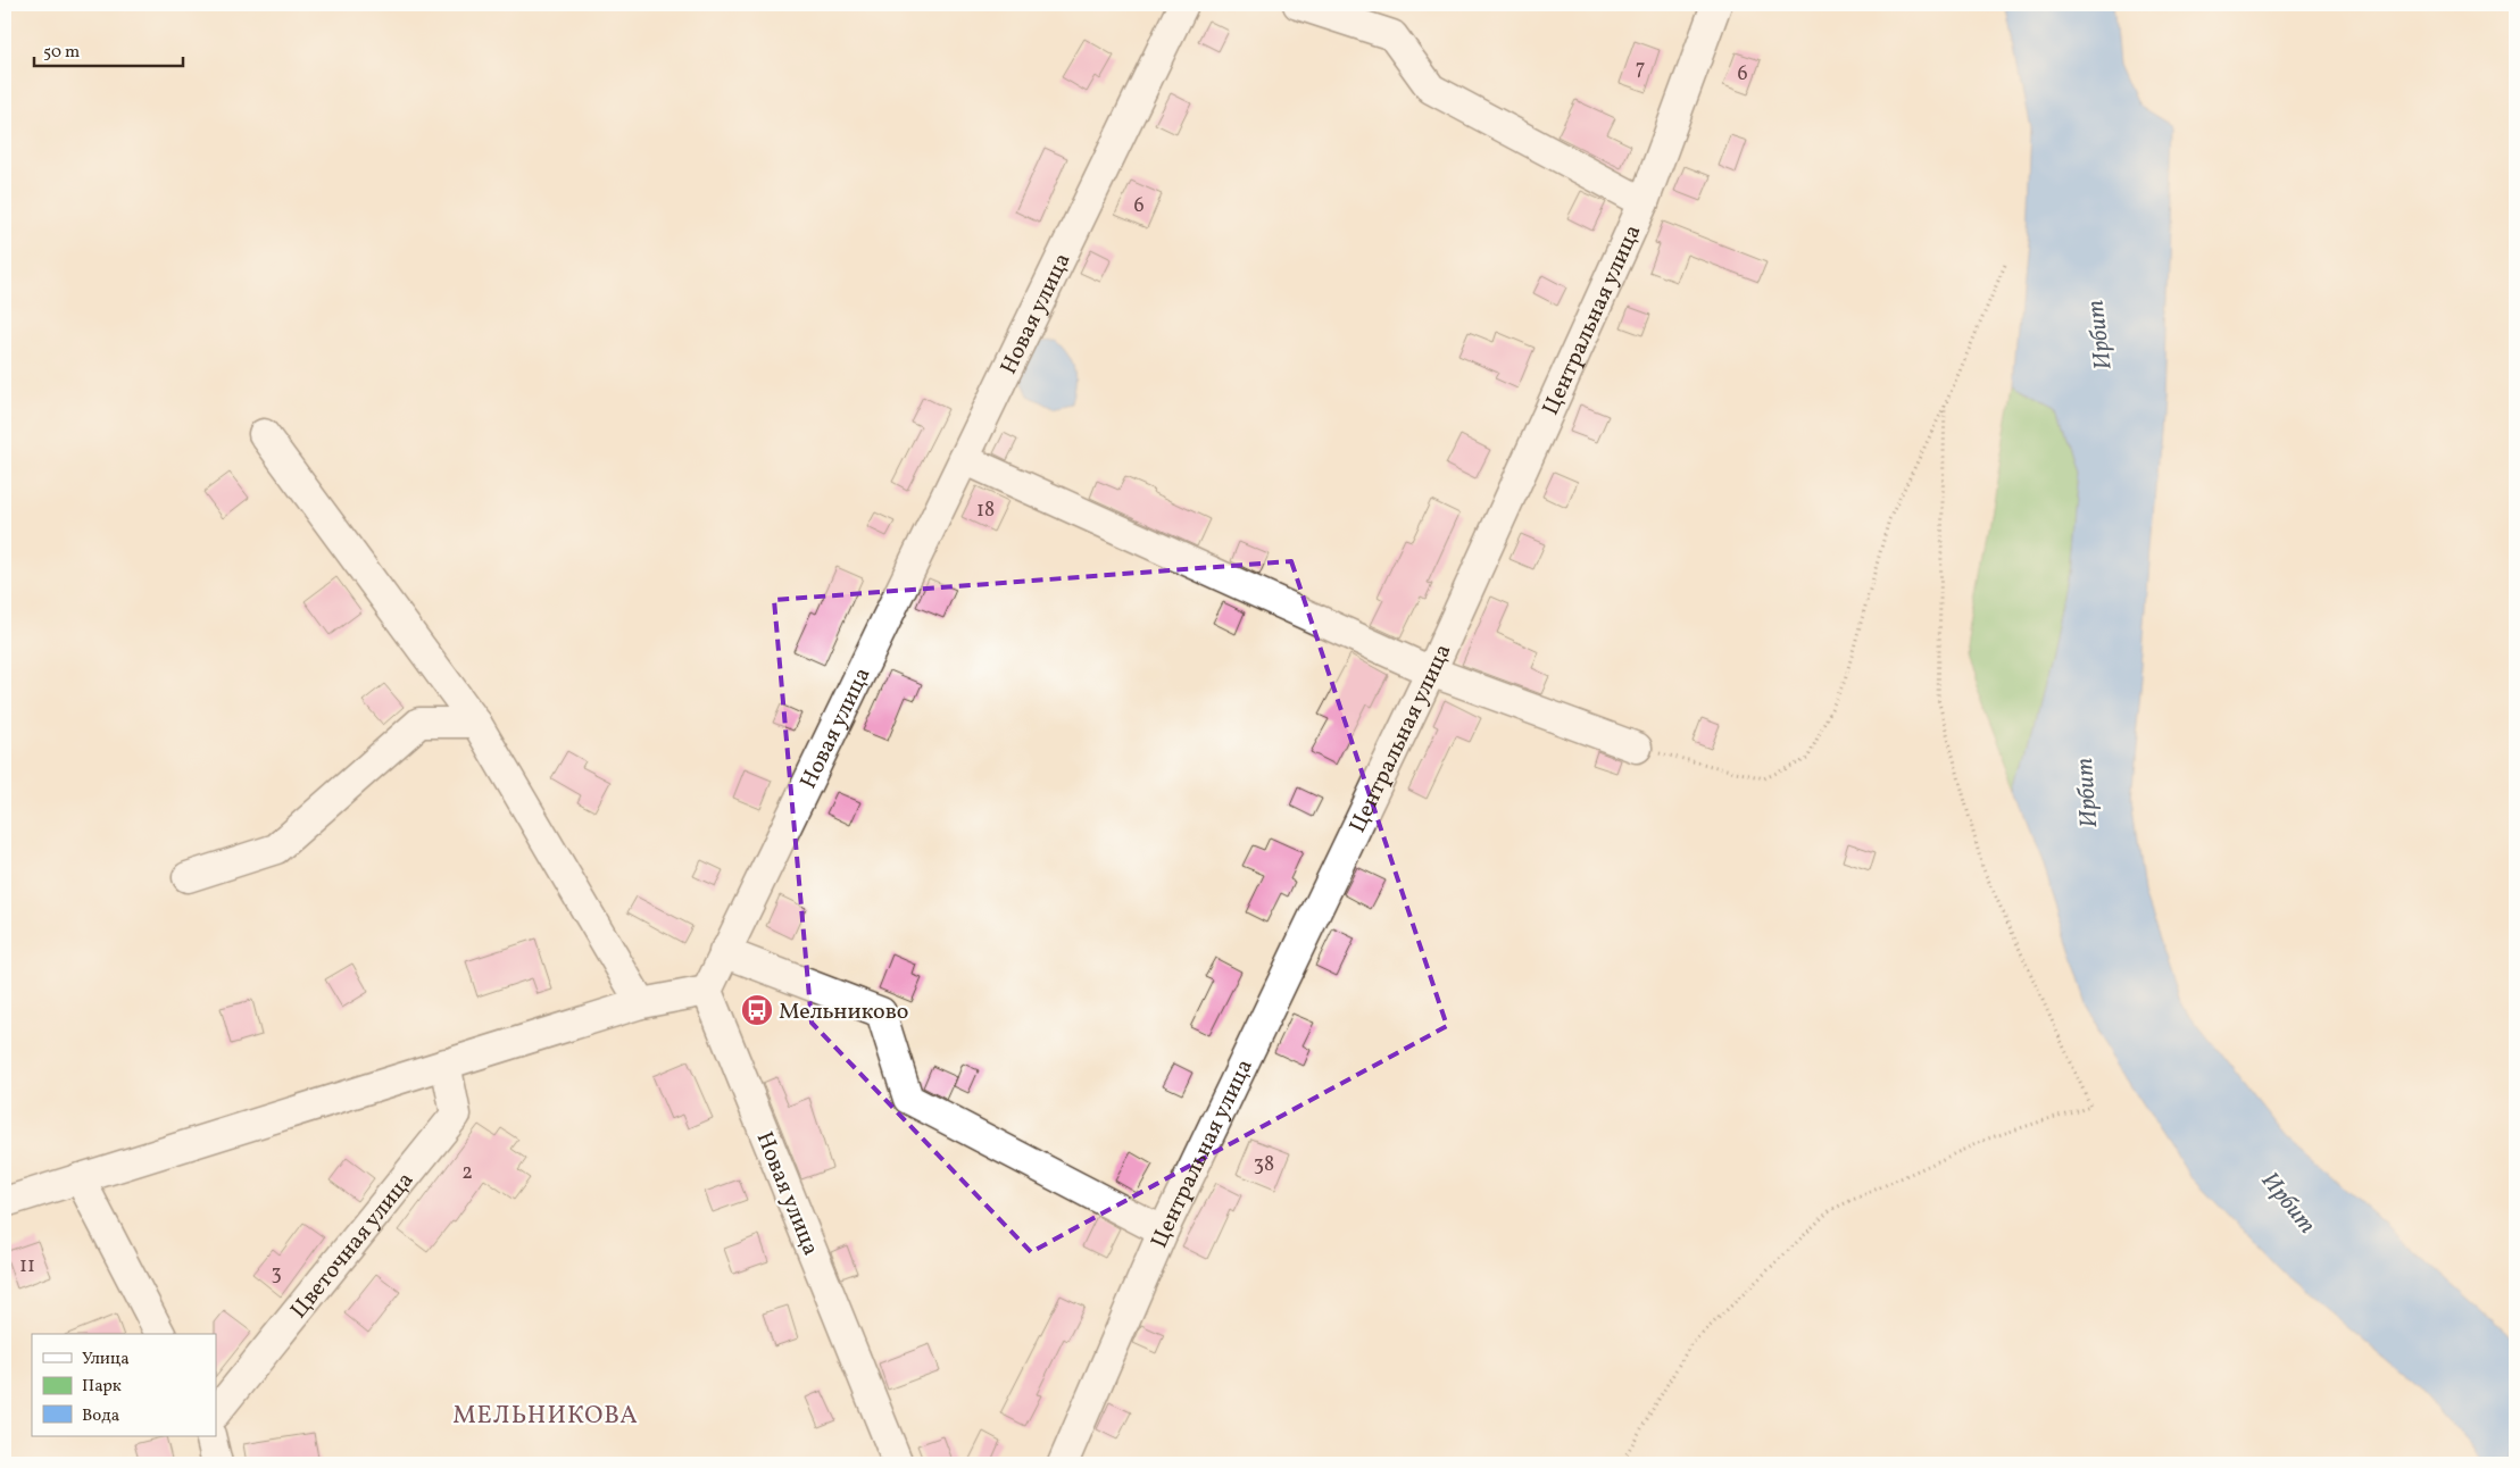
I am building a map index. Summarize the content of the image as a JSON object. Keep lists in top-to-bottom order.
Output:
{
  "streets": {
    "street": ["Новая улица", "Центральная улица", "Цветочная улица"]
  },
  "districts": ["МЕЛЬНИКОВА"],
  "water": ["Ирбит"],
  "places": {
    "bus stop": ["Мельниково"]
  },
  "house_numbers": [
    "7",
    "6",
    "6",
    "18",
    "38",
    "2",
    "11",
    "3"
  ],
  "legend": ["Улица", "Парк", "Вода"],
  "scale_bar": "50 m"
}
